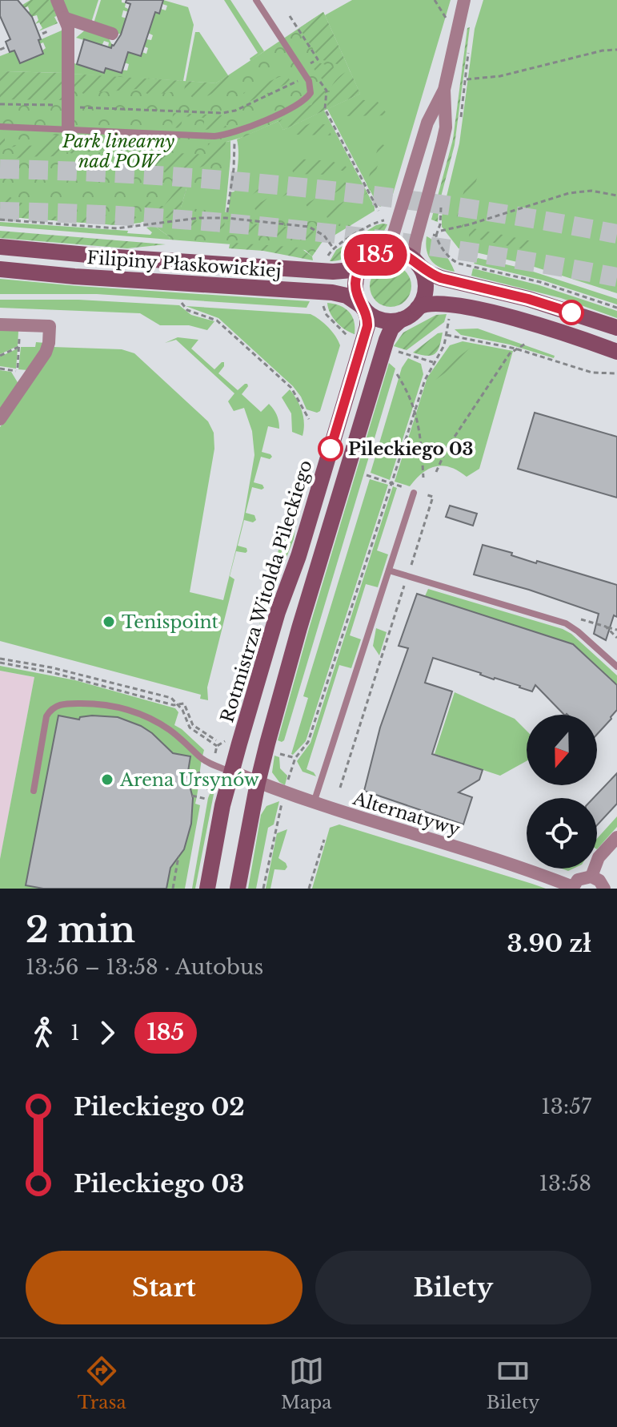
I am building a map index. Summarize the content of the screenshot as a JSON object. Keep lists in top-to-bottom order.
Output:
{
  "streets": {
    "main road": ["Filipiny Płaskowickiej", "Rotmistrza Witolda Pileckiego"],
    "street": ["Alternatywy"]
  },
  "crossings": [
    ["Filipiny Płaskowickiej", "Rotmistrza Witolda Pileckiego"],
    ["Rotmistrza Witolda Pileckiego", "Alternatywy"]
  ],
  "parks": ["Park linearny nad POW"],
  "places": ["Pileckiego 03", "Tenispoint", "Arena Ursynów"],
  "lines": ["bus line 185"],
  "north": "bottom",
  "page": {
    "on_map": "185",
    "heading": ["2 min", "13:56 – 13:58 · Autobus", "3.90 zł"],
    "legs": ["1", "185"],
    "list": [
      {
        "name": "Pileckiego 02",
        "value": "13:57"
      },
      {
        "name": "Pileckiego 03",
        "value": "13:58"
      }
    ],
    "buttons": ["Start", "Bilety"],
    "tabs": ["Trasa", "Mapa", "Bilety"]
  }
}
